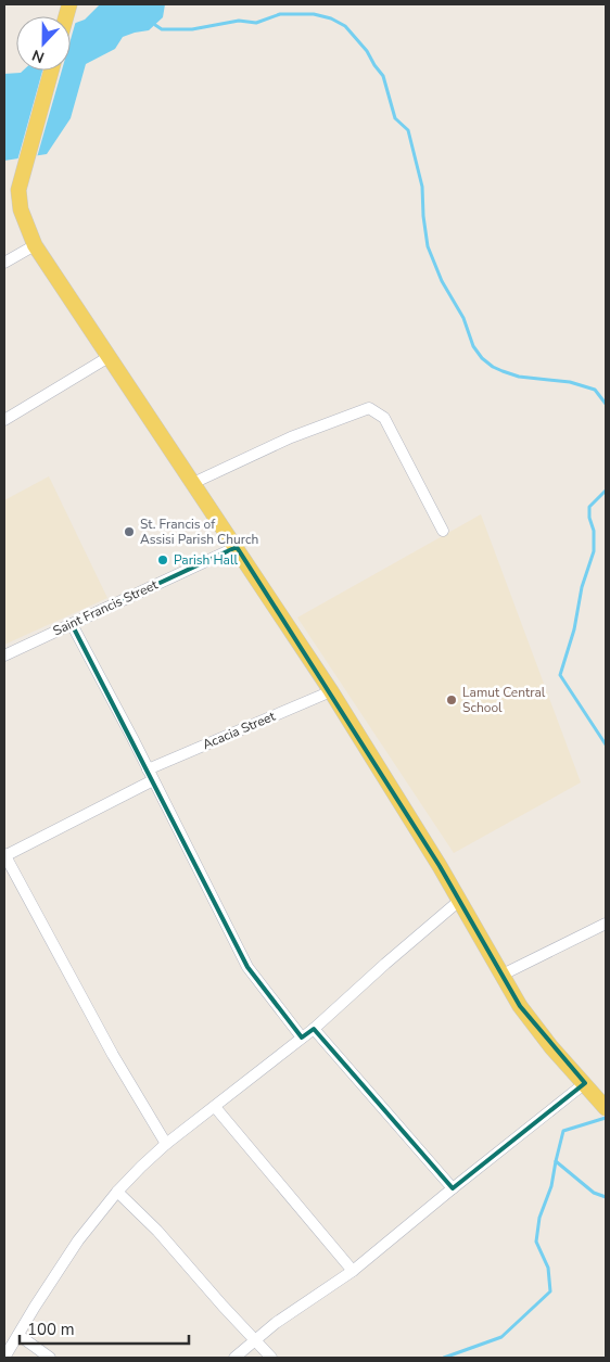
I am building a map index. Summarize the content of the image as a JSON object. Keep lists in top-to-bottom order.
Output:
{
  "streets": {
    "street": ["Saint Francis Street", "Acacia Street"]
  },
  "places": ["St. Francis of Assisi Parish Church", "Parish Hall", "Lamut Central School"],
  "scale_bar": "100 m",
  "north": "bottom"
}
